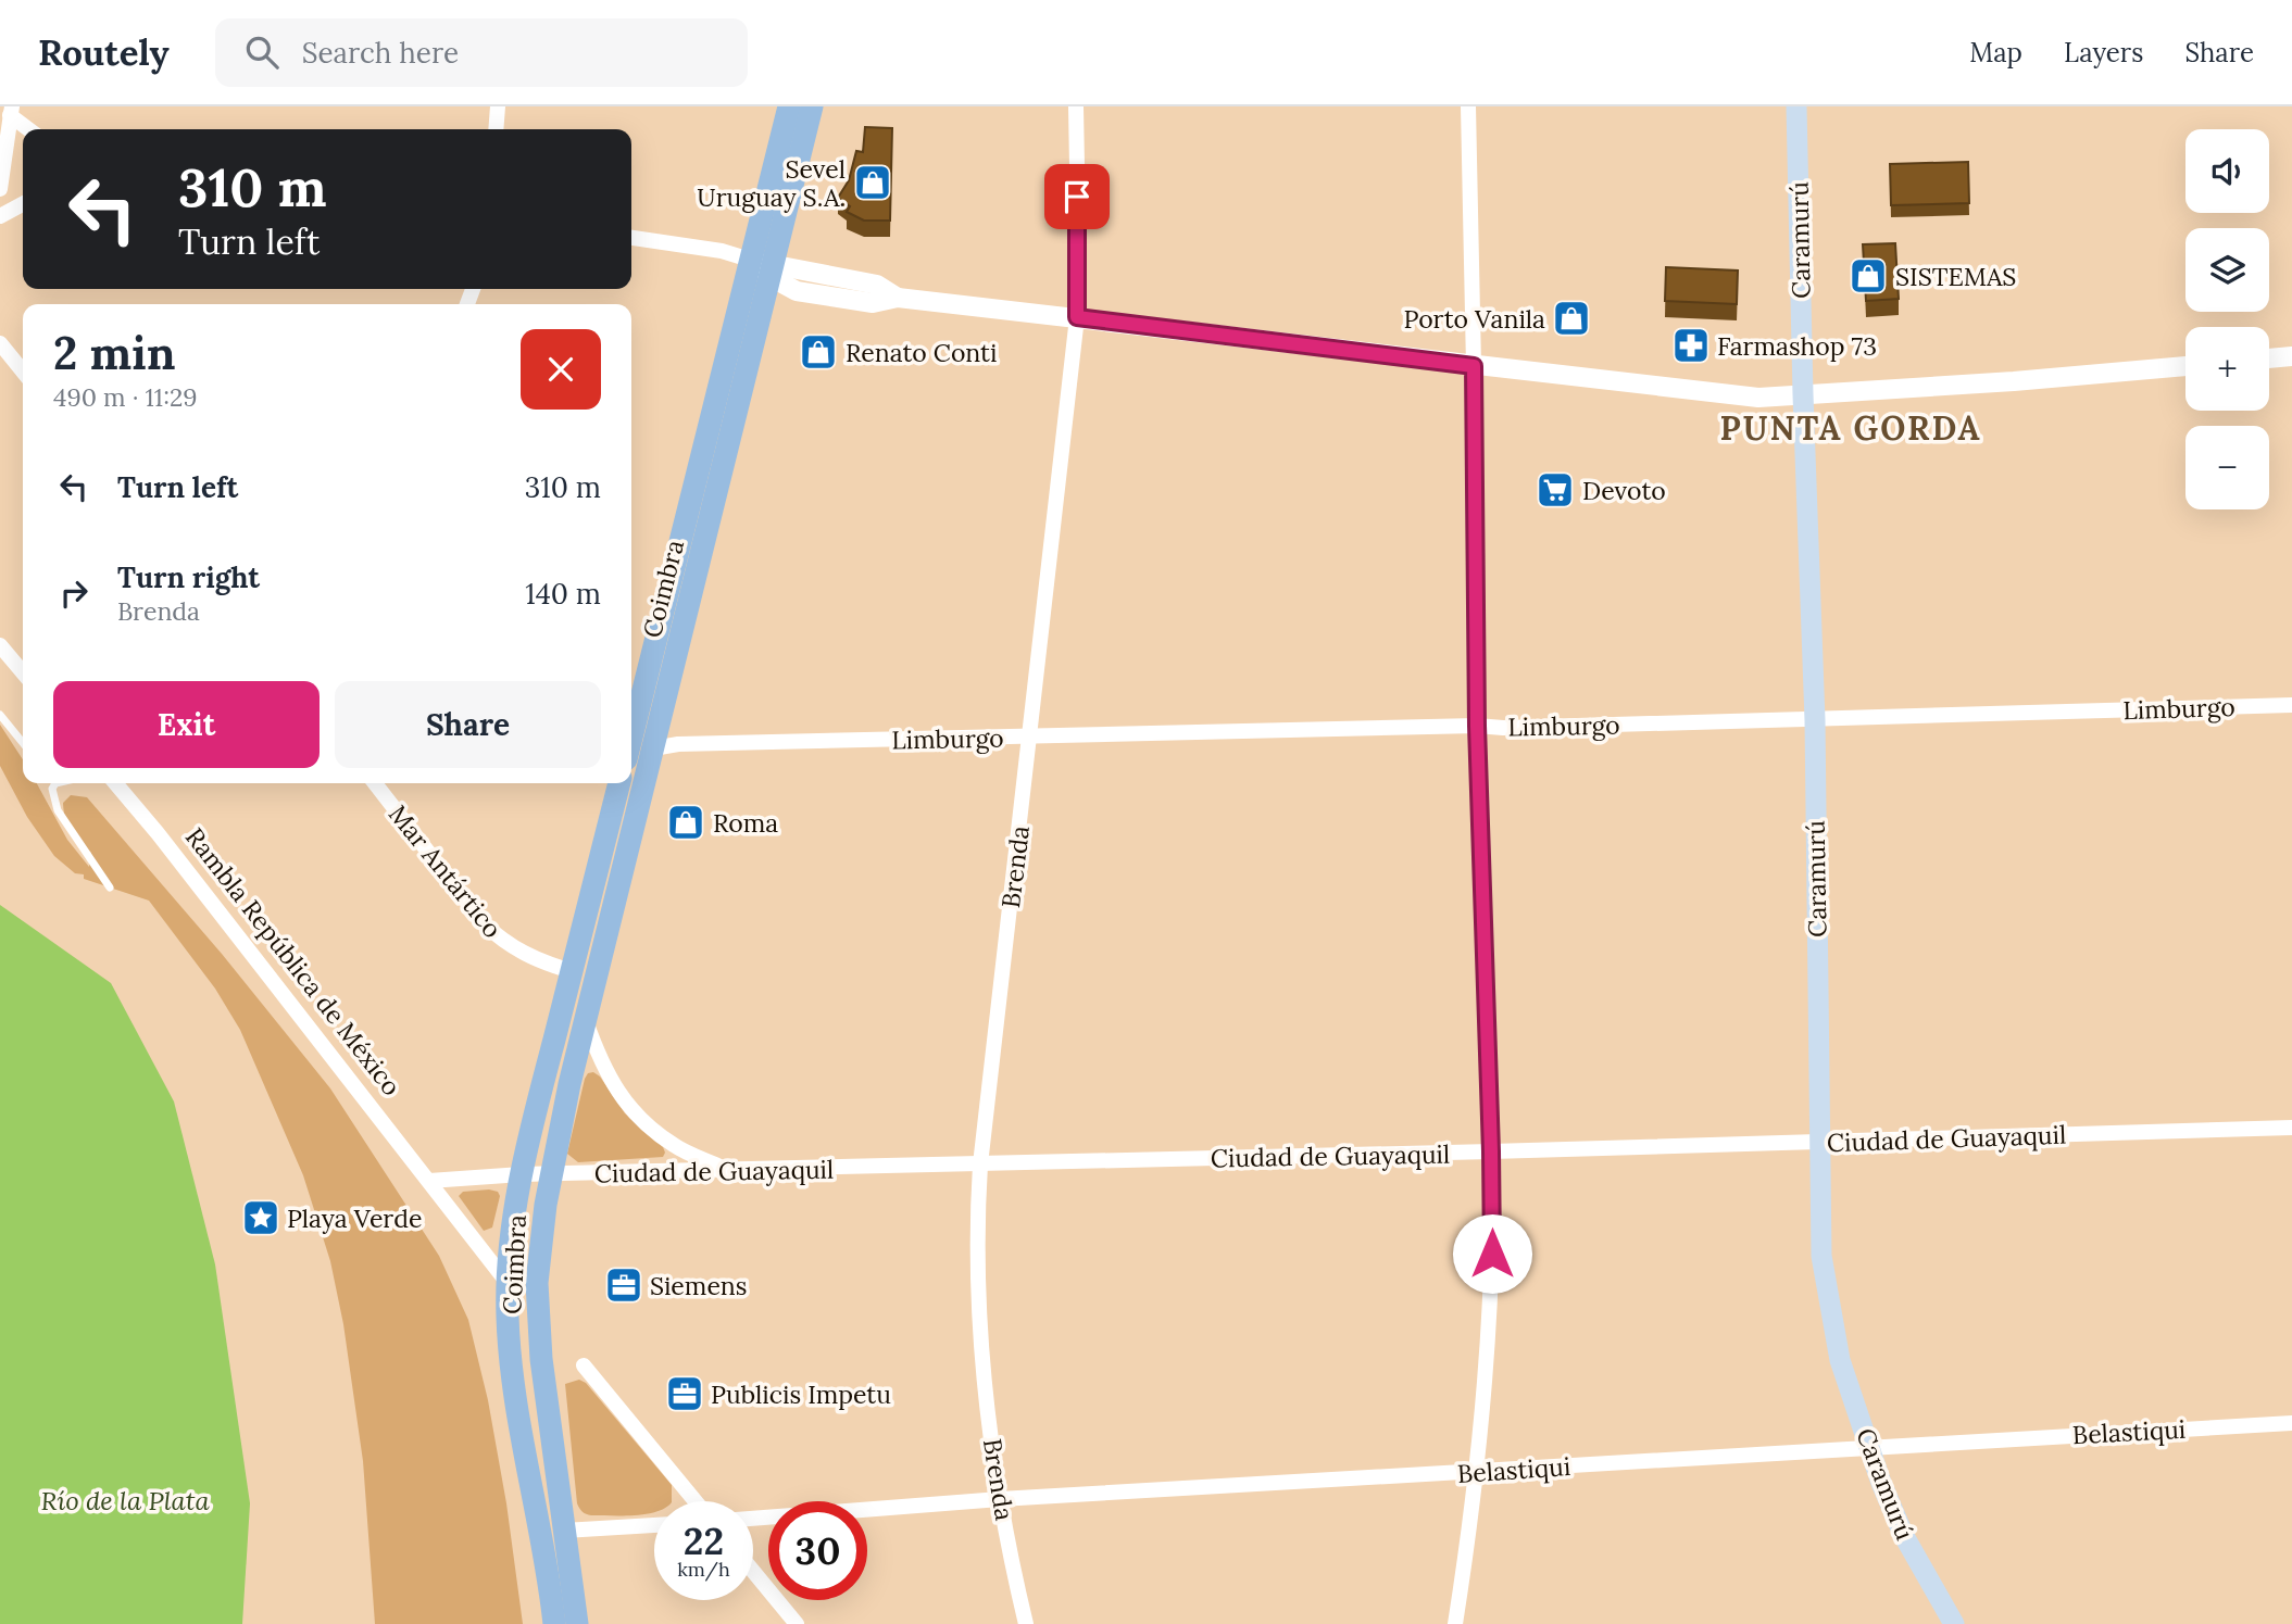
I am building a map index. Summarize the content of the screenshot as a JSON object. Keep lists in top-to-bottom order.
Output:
{
  "streets": {
    "main road": ["Caramurú", "Coimbra"],
    "street": [
      "Limburgo",
      "Brenda",
      "Mar Antártico",
      "Rambla República de México",
      "Ciudad de Guayaquil",
      "Belastiqui"
    ]
  },
  "crossings": [
    ["Caramurú", "Limburgo"],
    ["Caramurú", "Ciudad de Guayaquil"],
    ["Caramurú", "Belastiqui"],
    ["Coimbra", "Limburgo"],
    ["Coimbra", "Mar Antártico"],
    ["Coimbra", "Rambla República de México"],
    ["Coimbra", "Ciudad de Guayaquil"],
    ["Limburgo", "Brenda"],
    ["Brenda", "Ciudad de Guayaquil"],
    ["Brenda", "Belastiqui"]
  ],
  "districts": ["PUNTA GORDA"],
  "water": ["Río de la Plata"],
  "places": {
    "shop": [
      "Sevel Uruguay S.A.",
      "SISTEMAS",
      "Porto Vanila",
      "Renato Conti",
      "Roma"
    ],
    "pharmacy": ["Farmashop 73"],
    "supermarket": ["Devoto"],
    "place": ["Playa Verde"],
    "office": ["Siemens", "Publicis Impetu"]
  },
  "page": {
    "header": "Routely",
    "search": "Search here",
    "nav": ["Map", "Layers", "Share"],
    "map_buttons": ["+", "−"],
    "turn": ["310 m", "Turn left"],
    "heading": ["2 min", "490 m · 11:29"],
    "list": [
      {
        "name": "Turn left",
        "value": "310 m"
      },
      {
        "name": "Turn right",
        "note": "Brenda",
        "value": "140 m"
      }
    ],
    "buttons": ["Exit", "Share"],
    "speed": "22 km/h",
    "limit": "30"
  }
}
